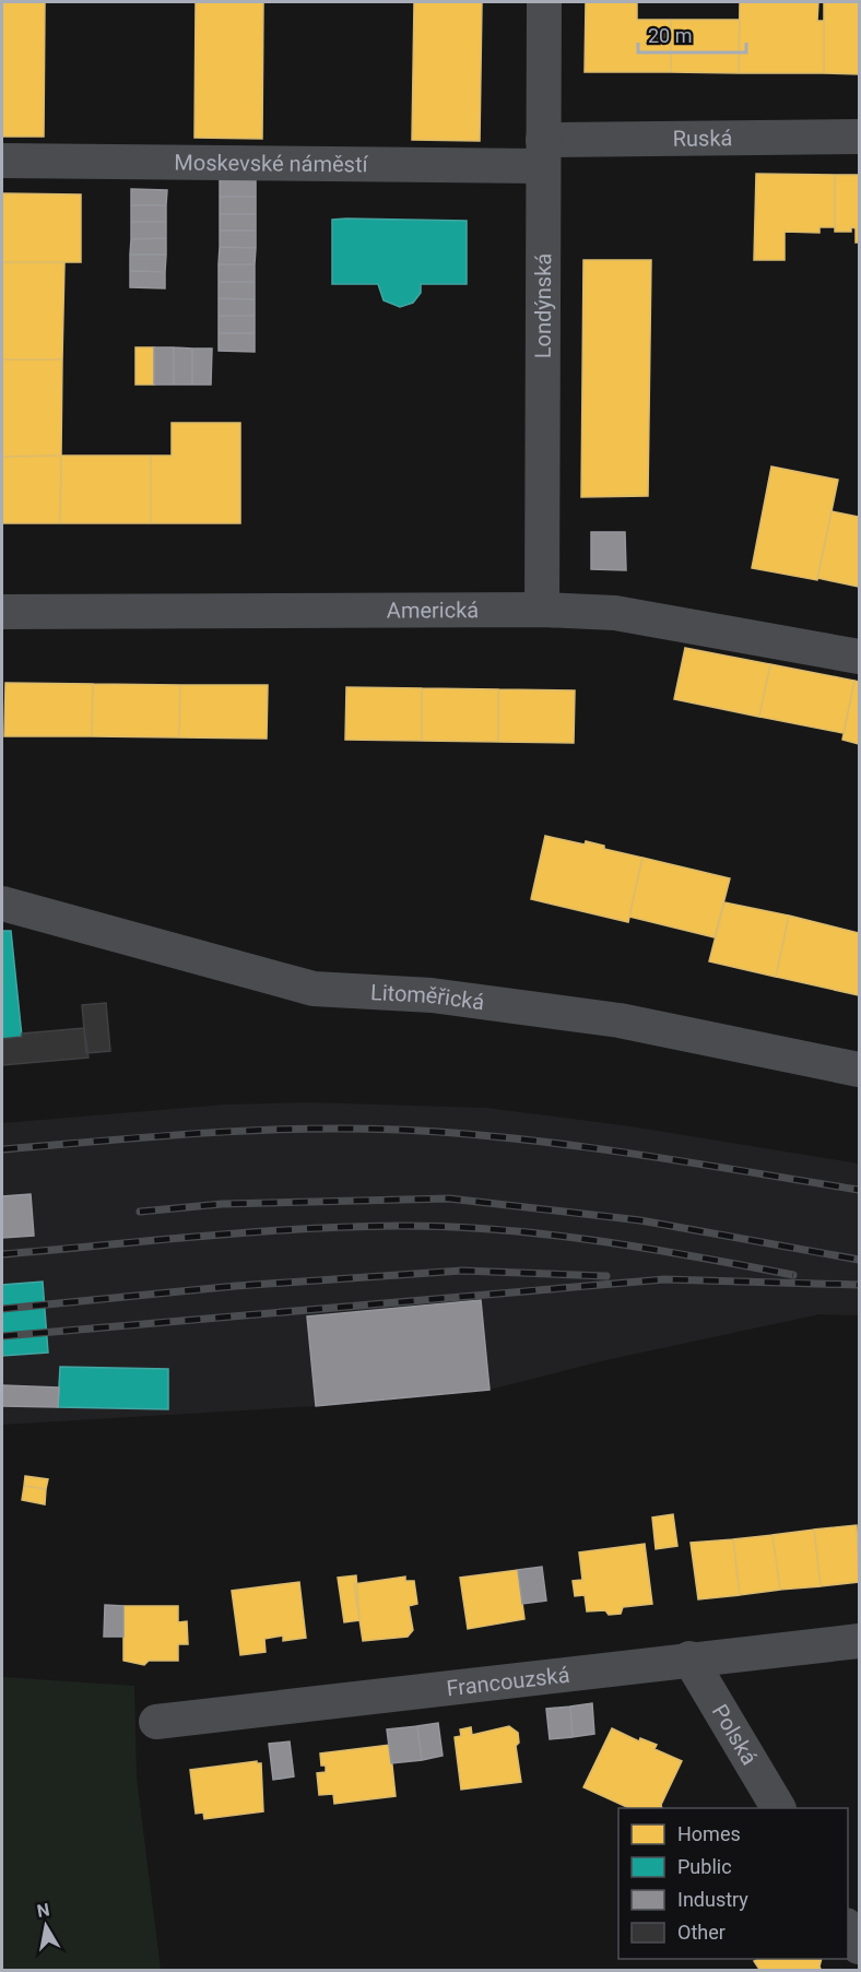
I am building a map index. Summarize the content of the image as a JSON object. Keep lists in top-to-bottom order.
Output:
{
  "streets": {
    "street": [
      "Ruská",
      "Moskevské náměstí",
      "Londýnská",
      "Americká",
      "Litoměřická",
      "Francouzská",
      "Polská"
    ]
  },
  "crossings": [
    ["Ruská", "Moskevské náměstí"],
    ["Ruská", "Londýnská"],
    ["Moskevské náměstí", "Londýnská"],
    ["Londýnská", "Americká"],
    ["Francouzská", "Polská"]
  ],
  "legend": [
    "Homes",
    "Public",
    "Industry",
    "Other"
  ],
  "scale_bar": "20 m",
  "north": "top"
}
